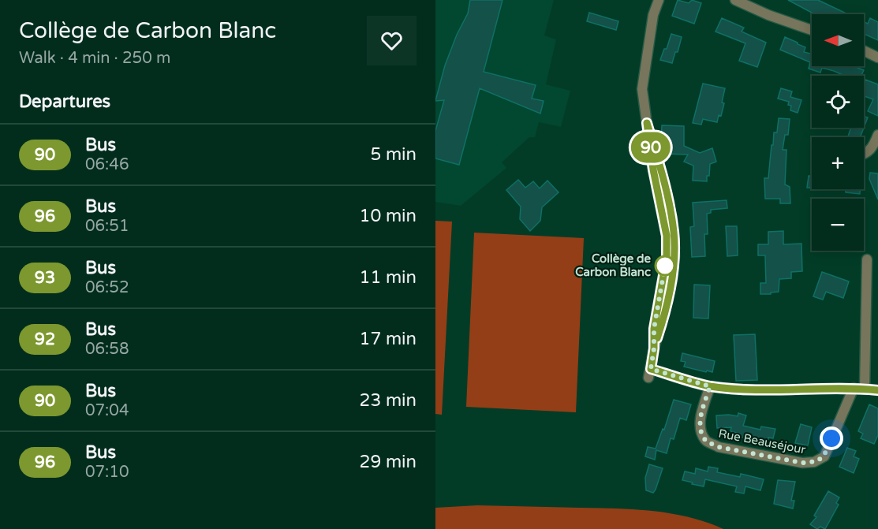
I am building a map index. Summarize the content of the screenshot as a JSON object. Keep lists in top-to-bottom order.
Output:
{
  "streets": {
    "street": ["Rue Beauséjour"]
  },
  "places": ["Collège de Carbon Blanc"],
  "lines": ["bus line 90"],
  "north": "left",
  "page": {
    "heading": [
      ["Collège de Carbon Blanc", "Walk · 4 min · 250 m"],
      "Departures"
    ],
    "on_map": "90",
    "map_buttons": ["+", "−"],
    "list": [
      {
        "mark": "90",
        "name": "Bus",
        "note": "06:46",
        "value": "5 min"
      },
      {
        "mark": "96",
        "name": "Bus",
        "note": "06:51",
        "value": "10 min"
      },
      {
        "mark": "93",
        "name": "Bus",
        "note": "06:52",
        "value": "11 min"
      },
      {
        "mark": "92",
        "name": "Bus",
        "note": "06:58",
        "value": "17 min"
      },
      {
        "mark": "90",
        "name": "Bus",
        "note": "07:04",
        "value": "23 min"
      },
      {
        "mark": "96",
        "name": "Bus",
        "note": "07:10",
        "value": "29 min"
      }
    ]
  }
}
